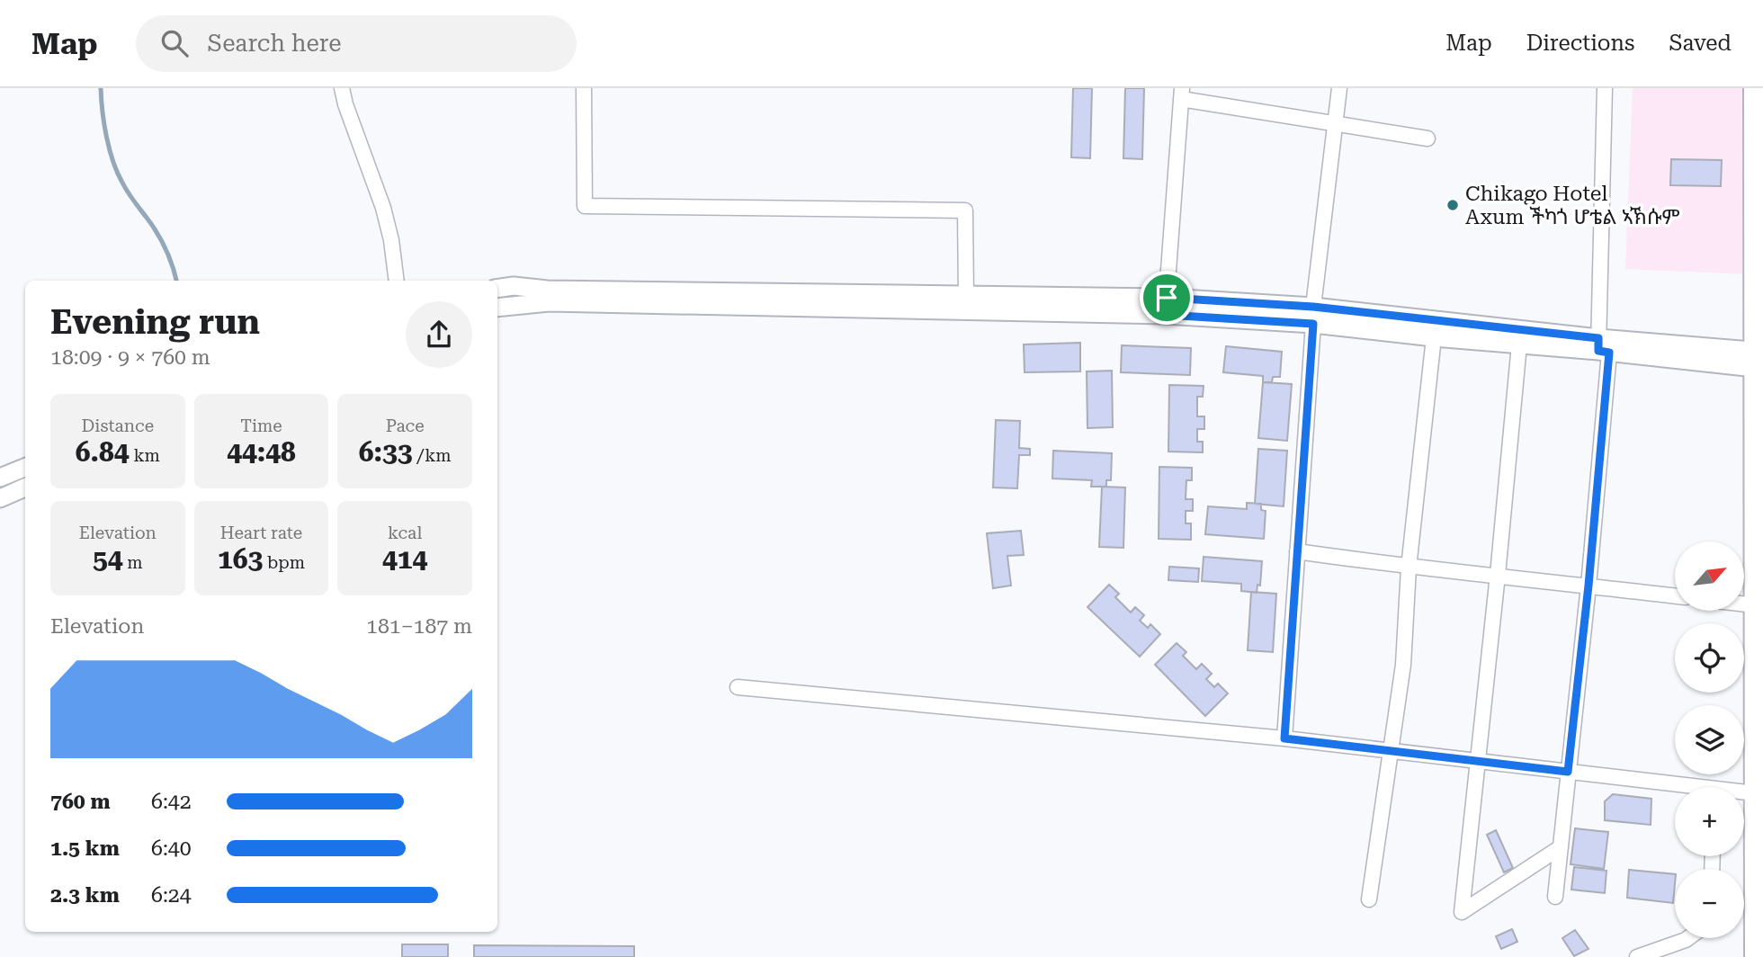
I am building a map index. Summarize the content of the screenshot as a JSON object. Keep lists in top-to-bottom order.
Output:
{
  "places": ["Chikago Hotel Axum ችካጎ ሆቴል ኣኽሱም"],
  "north": "top right",
  "page": {
    "header": "Map",
    "search": "Search here",
    "nav": ["Map", "Directions", "Saved"],
    "heading": ["Evening run", "18:09 · 9 × 760 m"],
    "stats": [
      ["Distance", "6.84 km"],
      ["Time", "44:48"],
      ["Pace", "6:33 /km"],
      ["Elevation", "54 m"],
      ["Heart rate", "163 bpm"],
      ["kcal", "414"]
    ],
    "map_buttons": ["+", "−"],
    "chart": ["Elevation", "181–187 m"],
    "list": [
      {
        "name": "760 m",
        "note": "6:42"
      },
      {
        "name": "1.5 km",
        "note": "6:40"
      },
      {
        "name": "2.3 km",
        "note": "6:24"
      }
    ]
  }
}
